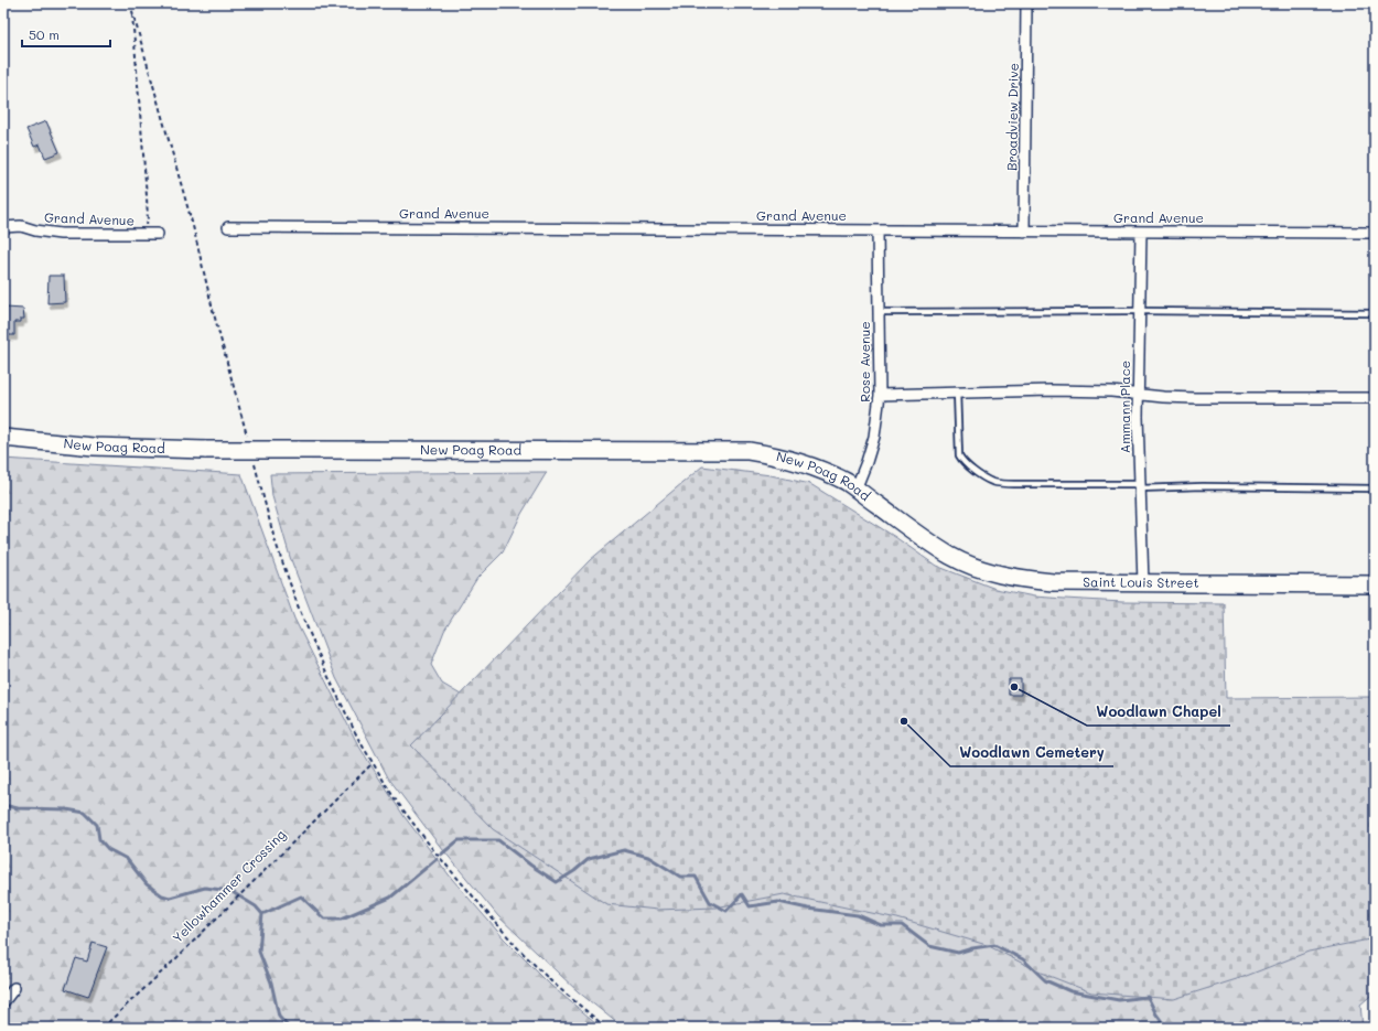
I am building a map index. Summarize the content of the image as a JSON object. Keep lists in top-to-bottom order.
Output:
{
  "streets": {
    "main road": ["New Poag Road", "Saint Louis Street"],
    "street": [
      "Broadview Drive",
      "Grand Avenue",
      "Rose Avenue",
      "Ammann Place"
    ],
    "path": ["Yellowhammer Crossing"]
  },
  "crossings": [
    ["Broadview Drive", "Grand Avenue"],
    ["Grand Avenue", "Rose Avenue"],
    ["Grand Avenue", "Ammann Place"],
    ["Rose Avenue", "New Poag Road"],
    ["Ammann Place", "Saint Louis Street"],
    ["New Poag Road", "Saint Louis Street"]
  ],
  "places": ["Woodlawn Chapel", "Woodlawn Cemetery"],
  "scale_bar": "50 m"
}
